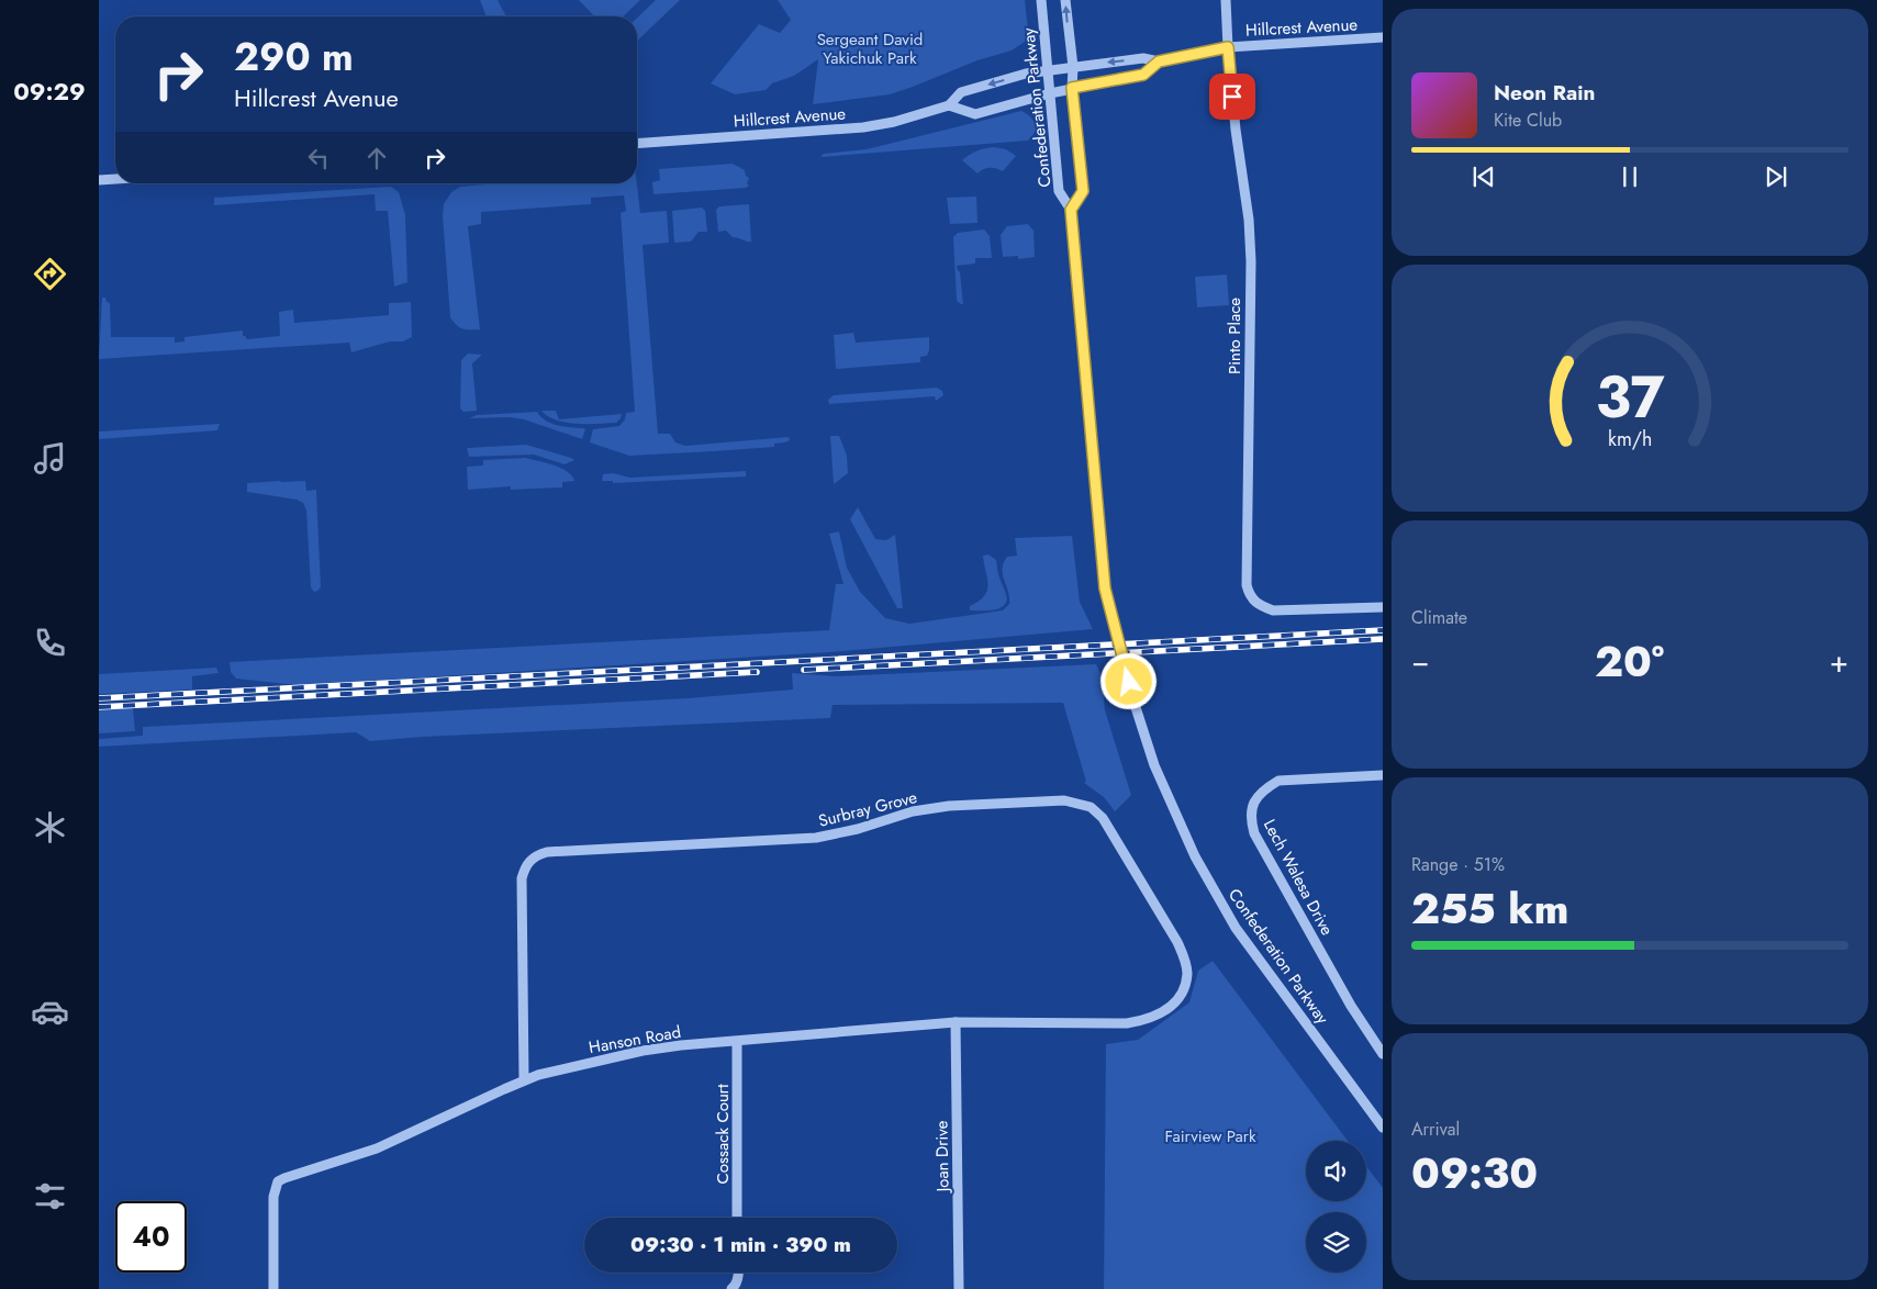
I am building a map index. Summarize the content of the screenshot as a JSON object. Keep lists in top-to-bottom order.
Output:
{
  "streets": {
    "street": [
      "Hillcrest Avenue",
      "Confederation Parkway",
      "Pinto Place",
      "Surbray Grove",
      "Lech Walesa Drive",
      "Hanson Road",
      "Cossack Court",
      "Joan Drive"
    ]
  },
  "crossings": [
    ["Hillcrest Avenue", "Confederation Parkway"],
    ["Hillcrest Avenue", "Pinto Place"],
    ["Surbray Grove", "Hanson Road"],
    ["Hanson Road", "Cossack Court"],
    ["Hanson Road", "Joan Drive"]
  ],
  "parks": ["Sergeant David Yakichuk Park", "Fairview Park"],
  "page": {
    "tabs": "09:29",
    "turn": ["290 m", "Hillcrest Avenue"],
    "song": ["Neon Rain", "Kite Club"],
    "tile": [
      "Climate",
      ["Range · 51%", "255 km"],
      ["Arrival", "09:30"]
    ],
    "heat": ["−", "20°", "+"],
    "limit": "40",
    "trip": "09:30 · 1 min · 390 m",
    "gauge": ["37", "km/h"]
  }
}
